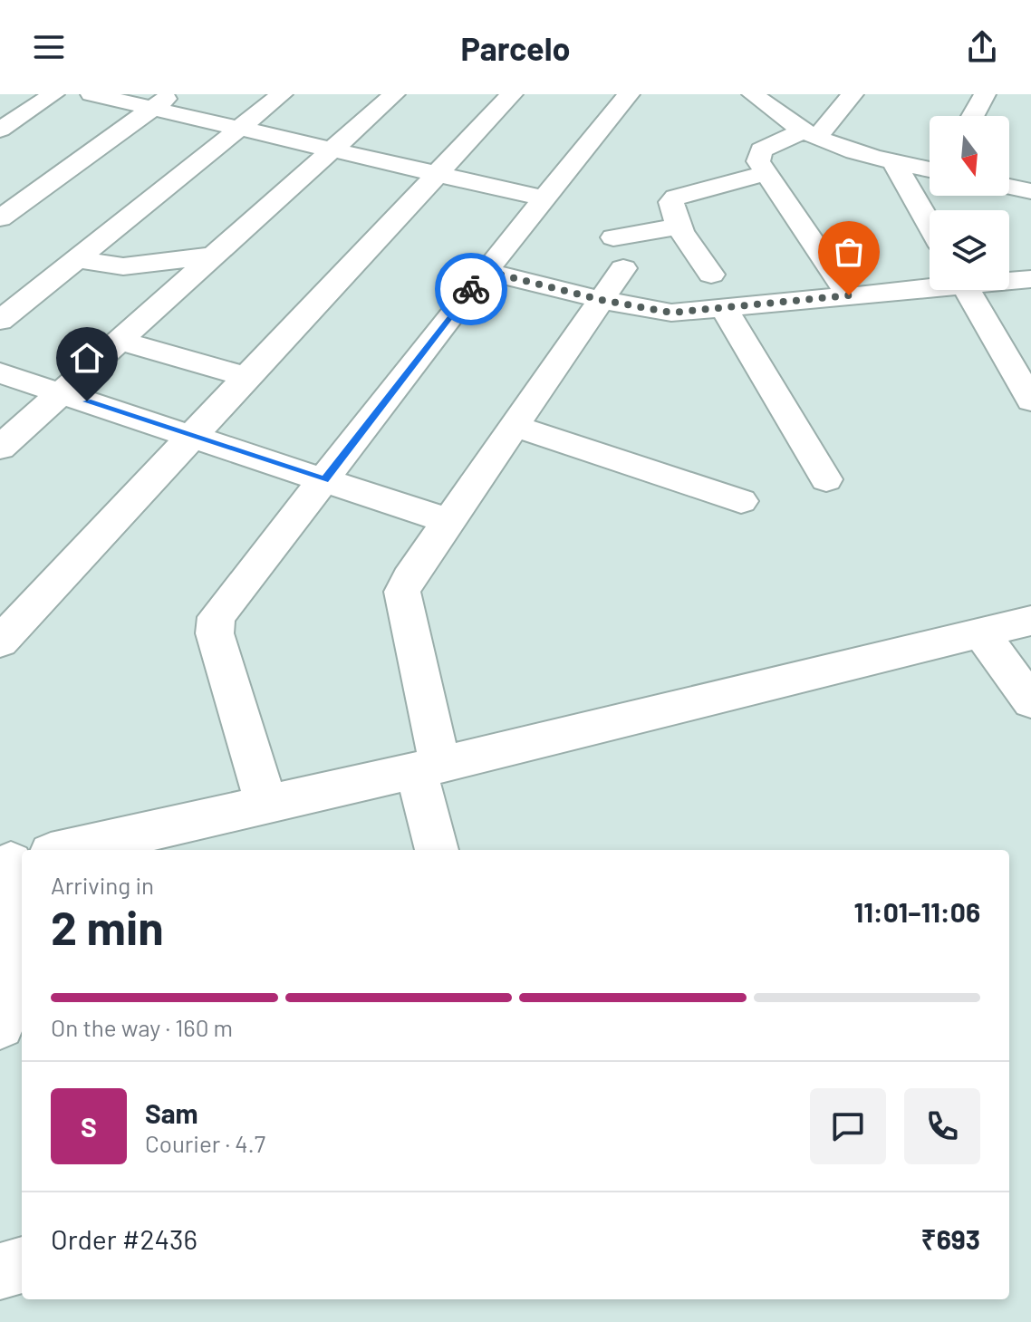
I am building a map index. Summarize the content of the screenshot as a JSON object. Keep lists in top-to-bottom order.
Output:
{
  "north": "bottom",
  "page": {
    "header": "Parcelo",
    "heading": ["2 min", "Arriving in", "11:01–11:06"],
    "panel": [
      "Sam",
      "Courier · 4.7",
      "Order #2436",
      "₹693"
    ],
    "bar": "On the way · 160 m",
    "round": "S"
  }
}
